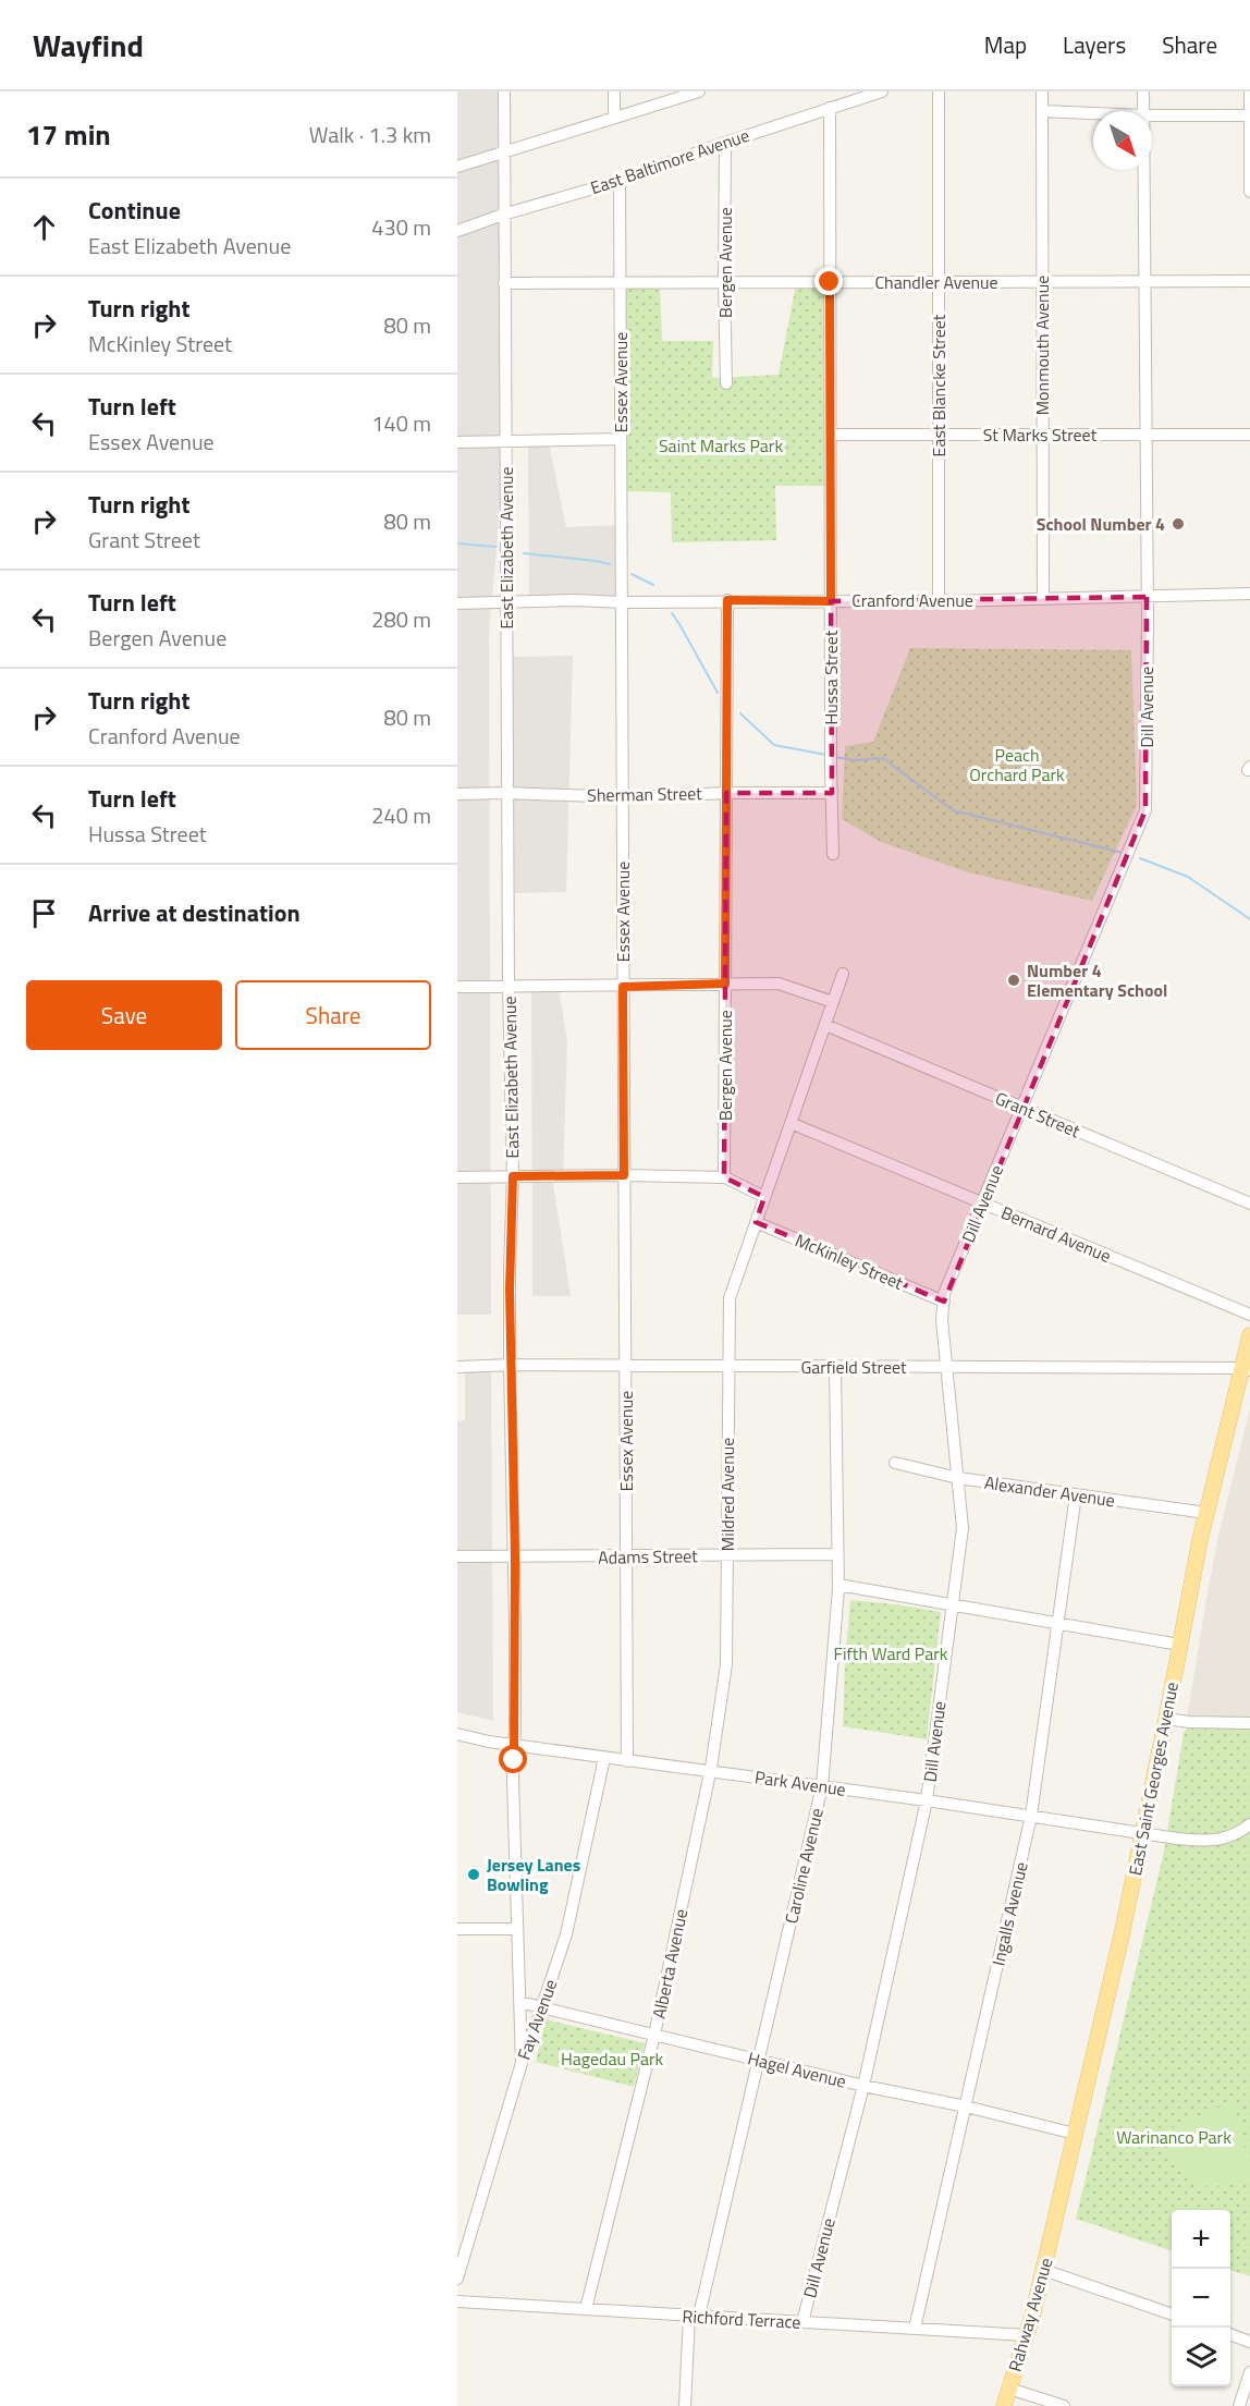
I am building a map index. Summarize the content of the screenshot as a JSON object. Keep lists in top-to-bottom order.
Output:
{
  "streets": {
    "main road": ["East Saint Georges Avenue", "Rahway Avenue"],
    "street": [
      "East Baltimore Avenue",
      "Bergen Avenue",
      "Chandler Avenue",
      "Monmouth Avenue",
      "Essex Avenue",
      "East Blancke Street",
      "St Marks Street",
      "East Elizabeth Avenue",
      "Cranford Avenue",
      "Hussa Street",
      "Dill Avenue",
      "Sherman Street",
      "Grant Street",
      "Bernard Avenue",
      "McKinley Street",
      "Garfield Street",
      "Alexander Avenue",
      "Mildred Avenue",
      "Adams Street",
      "Park Avenue",
      "Caroline Avenue",
      "Ingalls Avenue",
      "Alberta Avenue",
      "Fay Avenue",
      "Hagel Avenue",
      "Richford Terrace"
    ]
  },
  "crossings": [
    ["East Baltimore Avenue", "Bergen Avenue"],
    ["East Baltimore Avenue", "Essex Avenue"],
    ["East Baltimore Avenue", "East Elizabeth Avenue"],
    ["East Baltimore Avenue", "Hussa Street"],
    ["Bergen Avenue", "Chandler Avenue"],
    ["Bergen Avenue", "Cranford Avenue"],
    ["Bergen Avenue", "Sherman Street"],
    ["Chandler Avenue", "Monmouth Avenue"],
    ["Chandler Avenue", "Essex Avenue"],
    ["Chandler Avenue", "East Blancke Street"],
    ["Chandler Avenue", "East Elizabeth Avenue"],
    ["Chandler Avenue", "Hussa Street"],
    ["Chandler Avenue", "Dill Avenue"],
    ["Monmouth Avenue", "St Marks Street"],
    ["Monmouth Avenue", "Cranford Avenue"],
    ["Essex Avenue", "Cranford Avenue"],
    ["Essex Avenue", "Sherman Street"],
    ["Essex Avenue", "Garfield Street"],
    ["Essex Avenue", "Adams Street"],
    ["Essex Avenue", "Park Avenue"],
    ["East Blancke Street", "St Marks Street"],
    ["East Blancke Street", "Cranford Avenue"],
    ["St Marks Street", "Hussa Street"],
    ["St Marks Street", "Dill Avenue"],
    ["East Elizabeth Avenue", "Cranford Avenue"],
    ["East Elizabeth Avenue", "Sherman Street"],
    ["East Elizabeth Avenue", "Garfield Street"],
    ["East Elizabeth Avenue", "Adams Street"],
    ["East Elizabeth Avenue", "Park Avenue"],
    ["East Elizabeth Avenue", "Fay Avenue"],
    ["East Elizabeth Avenue", "Hagel Avenue"],
    ["Cranford Avenue", "Hussa Street"],
    ["Cranford Avenue", "Dill Avenue"],
    ["Hussa Street", "Sherman Street"],
    ["Dill Avenue", "Grant Street"],
    ["Dill Avenue", "Bernard Avenue"],
    ["Dill Avenue", "McKinley Street"],
    ["Dill Avenue", "Garfield Street"],
    ["Dill Avenue", "Alexander Avenue"],
    ["Dill Avenue", "Park Avenue"],
    ["Dill Avenue", "Hagel Avenue"],
    ["Dill Avenue", "Richford Terrace"],
    ["McKinley Street", "Mildred Avenue"],
    ["Garfield Street", "Mildred Avenue"],
    ["Garfield Street", "East Saint Georges Avenue"],
    ["Garfield Street", "Caroline Avenue"],
    ["Alexander Avenue", "East Saint Georges Avenue"],
    ["Alexander Avenue", "Ingalls Avenue"],
    ["Mildred Avenue", "Adams Street"],
    ["Mildred Avenue", "Park Avenue"],
    ["Mildred Avenue", "Alberta Avenue"],
    ["Adams Street", "Caroline Avenue"],
    ["East Saint Georges Avenue", "Park Avenue"],
    ["East Saint Georges Avenue", "Hagel Avenue"],
    ["East Saint Georges Avenue", "Rahway Avenue"],
    ["Park Avenue", "Caroline Avenue"],
    ["Park Avenue", "Ingalls Avenue"],
    ["Park Avenue", "Alberta Avenue"],
    ["Park Avenue", "Fay Avenue"],
    ["Caroline Avenue", "Hagel Avenue"],
    ["Caroline Avenue", "Richford Terrace"],
    ["Ingalls Avenue", "Hagel Avenue"],
    ["Ingalls Avenue", "Richford Terrace"],
    ["Alberta Avenue", "Hagel Avenue"],
    ["Alberta Avenue", "Richford Terrace"],
    ["Fay Avenue", "Hagel Avenue"],
    ["Rahway Avenue", "Richford Terrace"]
  ],
  "parks": [
    "Saint Marks Park",
    "Peach Orchard Park",
    "Fifth Ward Park",
    "Hagedau Park",
    "Warinanco Park"
  ],
  "places": ["School Number 4", "Number 4 Elementary School", "Jersey Lanes Bowling"],
  "north": "bottom right",
  "page": {
    "header": "Wayfind",
    "nav": ["Map", "Layers", "Share"],
    "heading": ["17 min", "Walk · 1.3 km"],
    "list": [
      ["Continue", "East Elizabeth Avenue", "430 m"],
      ["Turn right", "McKinley Street", "80 m"],
      ["Turn left", "Essex Avenue", "140 m"],
      ["Turn right", "Grant Street", "80 m"],
      ["Turn left", "Bergen Avenue", "280 m"],
      ["Turn right", "Cranford Avenue", "80 m"],
      ["Turn left", "Hussa Street", "240 m"],
      "Arrive at destination"
    ],
    "buttons": ["Save", "Share"],
    "map_buttons": ["+", "−"]
  }
}
